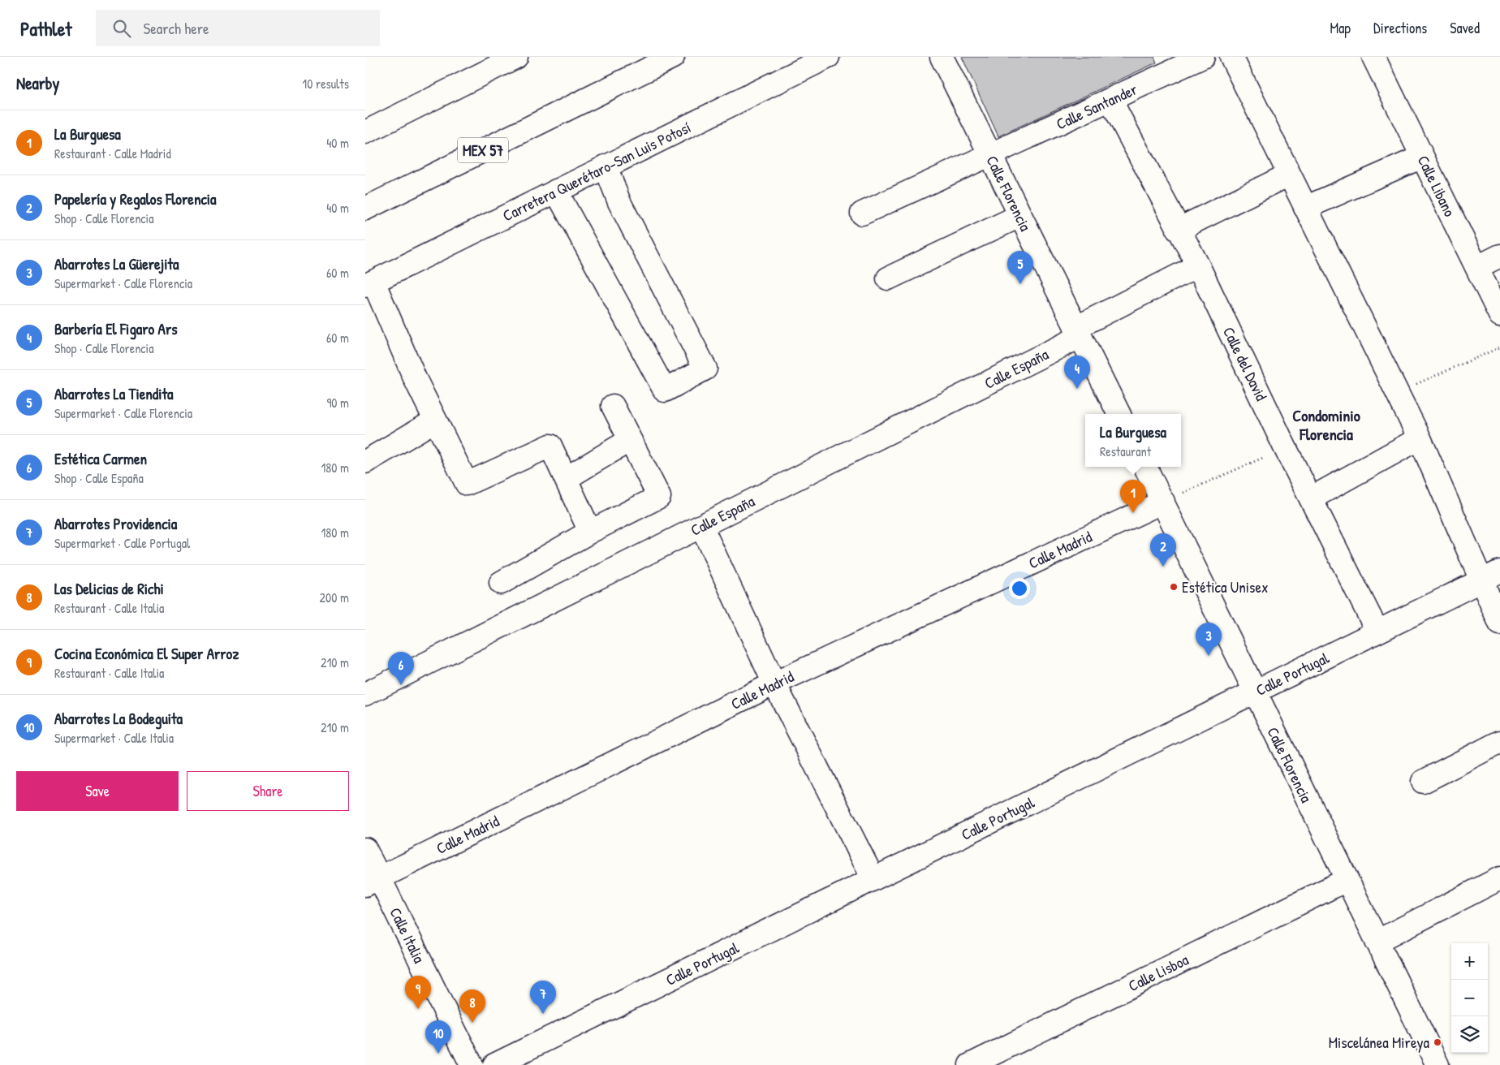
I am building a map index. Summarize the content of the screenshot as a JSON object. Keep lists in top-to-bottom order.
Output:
{
  "streets": {
    "main road": [
      "Calle Santander",
      "MEX 57",
      "Carretera Querétaro-San Luis Potosí",
      "Calle Libano",
      "Calle Florencia",
      "Calle del David",
      "Calle España",
      "Calle Madrid",
      "Calle Portugal",
      "Calle Italia",
      "Calle Lisboa"
    ]
  },
  "crossings": [
    ["Calle Santander", "Calle Florencia"],
    ["Calle Santander", "Calle del David"],
    ["Calle Florencia", "Calle España"],
    ["Calle Florencia", "Calle Madrid"],
    ["Calle Florencia", "Calle Portugal"],
    ["Calle Florencia", "Calle Lisboa"],
    ["Calle del David", "Calle España"],
    ["Calle del David", "Calle Portugal"],
    ["Calle Madrid", "Calle Italia"]
  ],
  "districts": ["Condominio Florencia"],
  "places": ["Estética Unisex", "Miscelánea Mireya"],
  "page": {
    "header": "Pathlet",
    "search": "Search here",
    "nav": ["Map", "Directions", "Saved"],
    "heading": ["Nearby", "10 results"],
    "list": [
      {
        "mark": "1",
        "name": "La Burguesa",
        "note": "Restaurant · Calle Madrid",
        "value": "40 m"
      },
      {
        "mark": "2",
        "name": "Papelería y Regalos Florencia",
        "note": "Shop · Calle Florencia",
        "value": "40 m"
      },
      {
        "mark": "3",
        "name": "Abarrotes La Güerejita",
        "note": "Supermarket · Calle Florencia",
        "value": "60 m"
      },
      {
        "mark": "4",
        "name": "Barbería El Figaro Ars",
        "note": "Shop · Calle Florencia",
        "value": "60 m"
      },
      {
        "mark": "5",
        "name": "Abarrotes La Tiendita",
        "note": "Supermarket · Calle Florencia",
        "value": "90 m"
      },
      {
        "mark": "6",
        "name": "Estética Carmen",
        "note": "Shop · Calle España",
        "value": "180 m"
      },
      {
        "mark": "7",
        "name": "Abarrotes Providencia",
        "note": "Supermarket · Calle Portugal",
        "value": "180 m"
      },
      {
        "mark": "8",
        "name": "Las Delicias de Richi",
        "note": "Restaurant · Calle Italia",
        "value": "200 m"
      },
      {
        "mark": "9",
        "name": "Cocina Económica El Super Arroz",
        "note": "Restaurant · Calle Italia",
        "value": "210 m"
      },
      {
        "mark": "10",
        "name": "Abarrotes La Bodeguita",
        "note": "Supermarket · Calle Italia",
        "value": "210 m"
      }
    ],
    "pins": [
      "5",
      "4",
      "1",
      "2",
      "3",
      "6",
      "9",
      "7",
      "8",
      "10"
    ],
    "popup": ["La Burguesa", "Restaurant"],
    "buttons": ["Save", "Share"],
    "map_buttons": ["+", "−"]
  }
}
